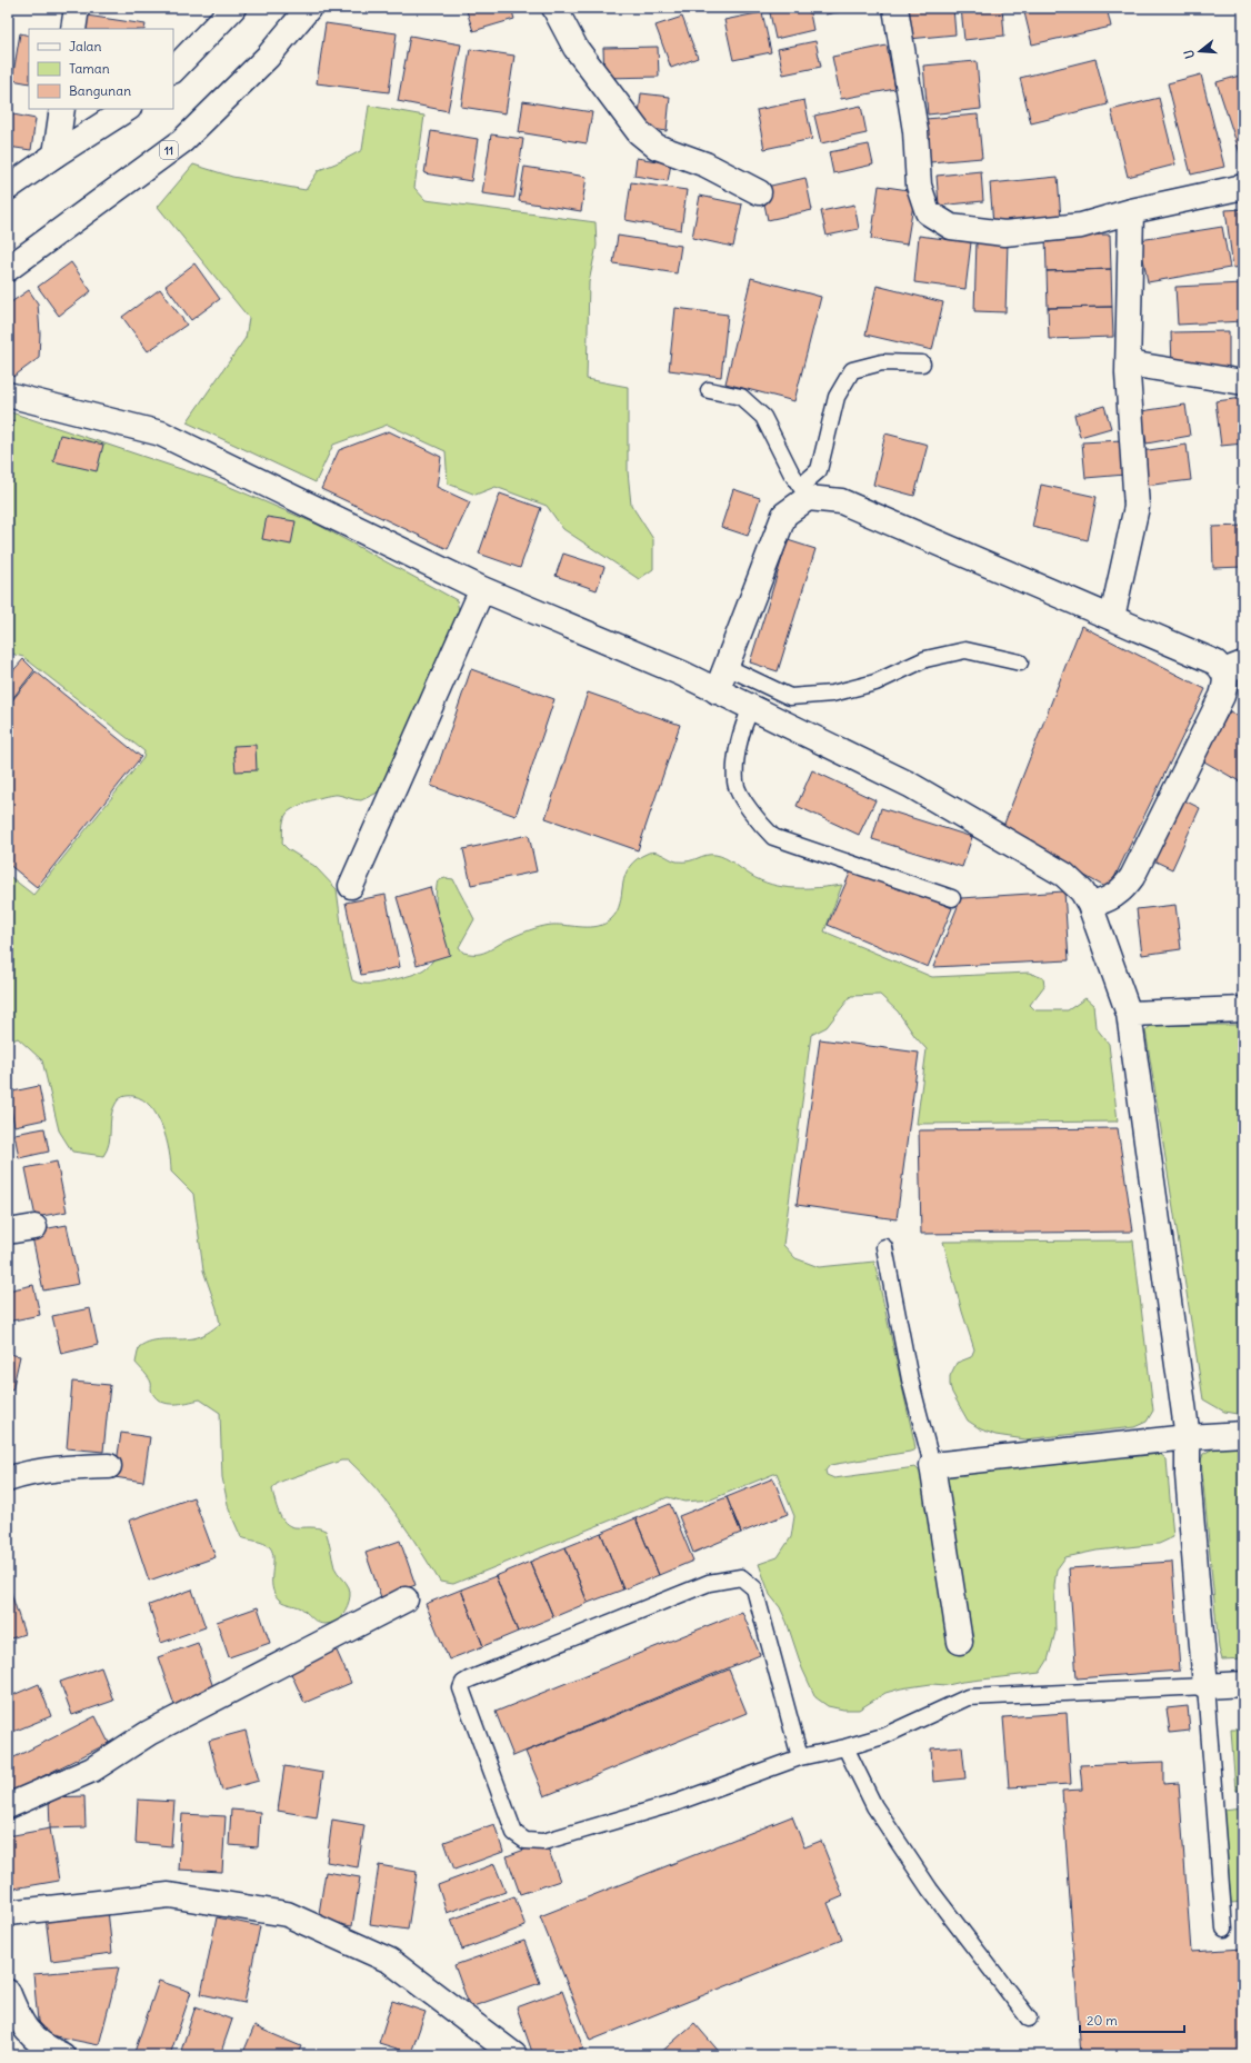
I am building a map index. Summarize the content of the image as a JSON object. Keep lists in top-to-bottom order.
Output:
{
  "streets": {
    "main road": ["11"]
  },
  "legend": ["Jalan", "Taman", "Bangunan"],
  "scale_bar": "20 m",
  "north": "left"
}
